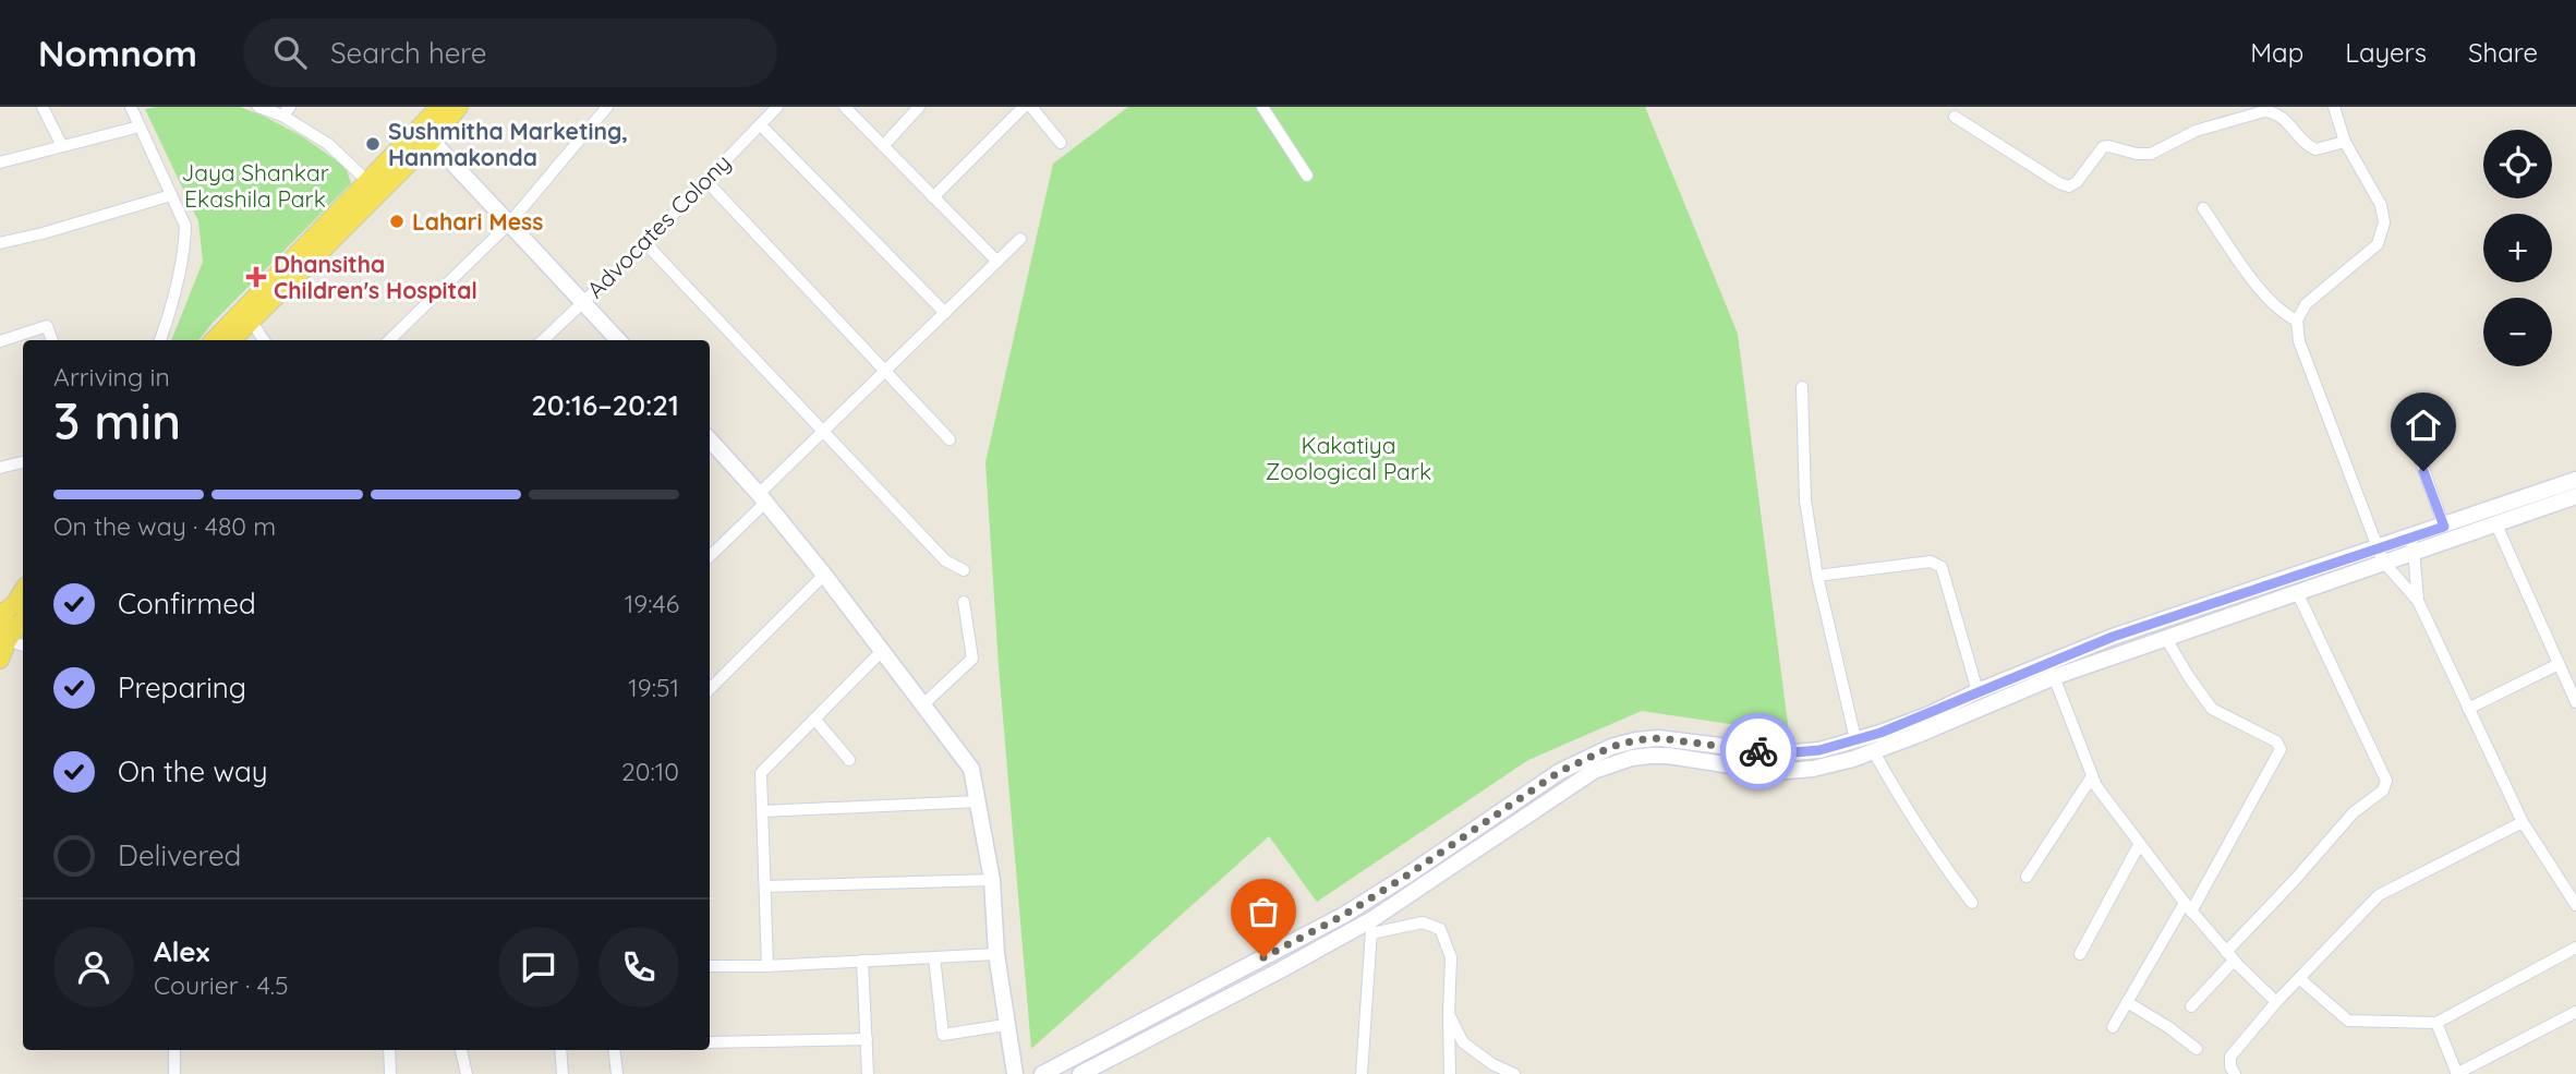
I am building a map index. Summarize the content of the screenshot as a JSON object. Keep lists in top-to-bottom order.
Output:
{
  "streets": {
    "street": ["Advocates Colony"]
  },
  "parks": ["Jaya Shankar Ekashila Park", "Kakatiya Zoological Park"],
  "places": {
    "other": ["Sushmitha Marketing, Hanmakonda", "Lahari Mess"],
    "health": ["Dhansitha Children's Hospital"]
  },
  "page": {
    "header": "Nomnom",
    "search": "Search here",
    "nav": ["Map", "Layers", "Share"],
    "map_buttons": ["+", "−"],
    "heading": ["3 min", "Arriving in", "20:16–20:21"],
    "panel": ["Alex", "Courier · 4.5"],
    "bar": "On the way · 480 m",
    "list": [
      ["Confirmed", "19:46"],
      ["Preparing", "19:51"],
      ["On the way", "20:10"],
      "Delivered"
    ]
  }
}
